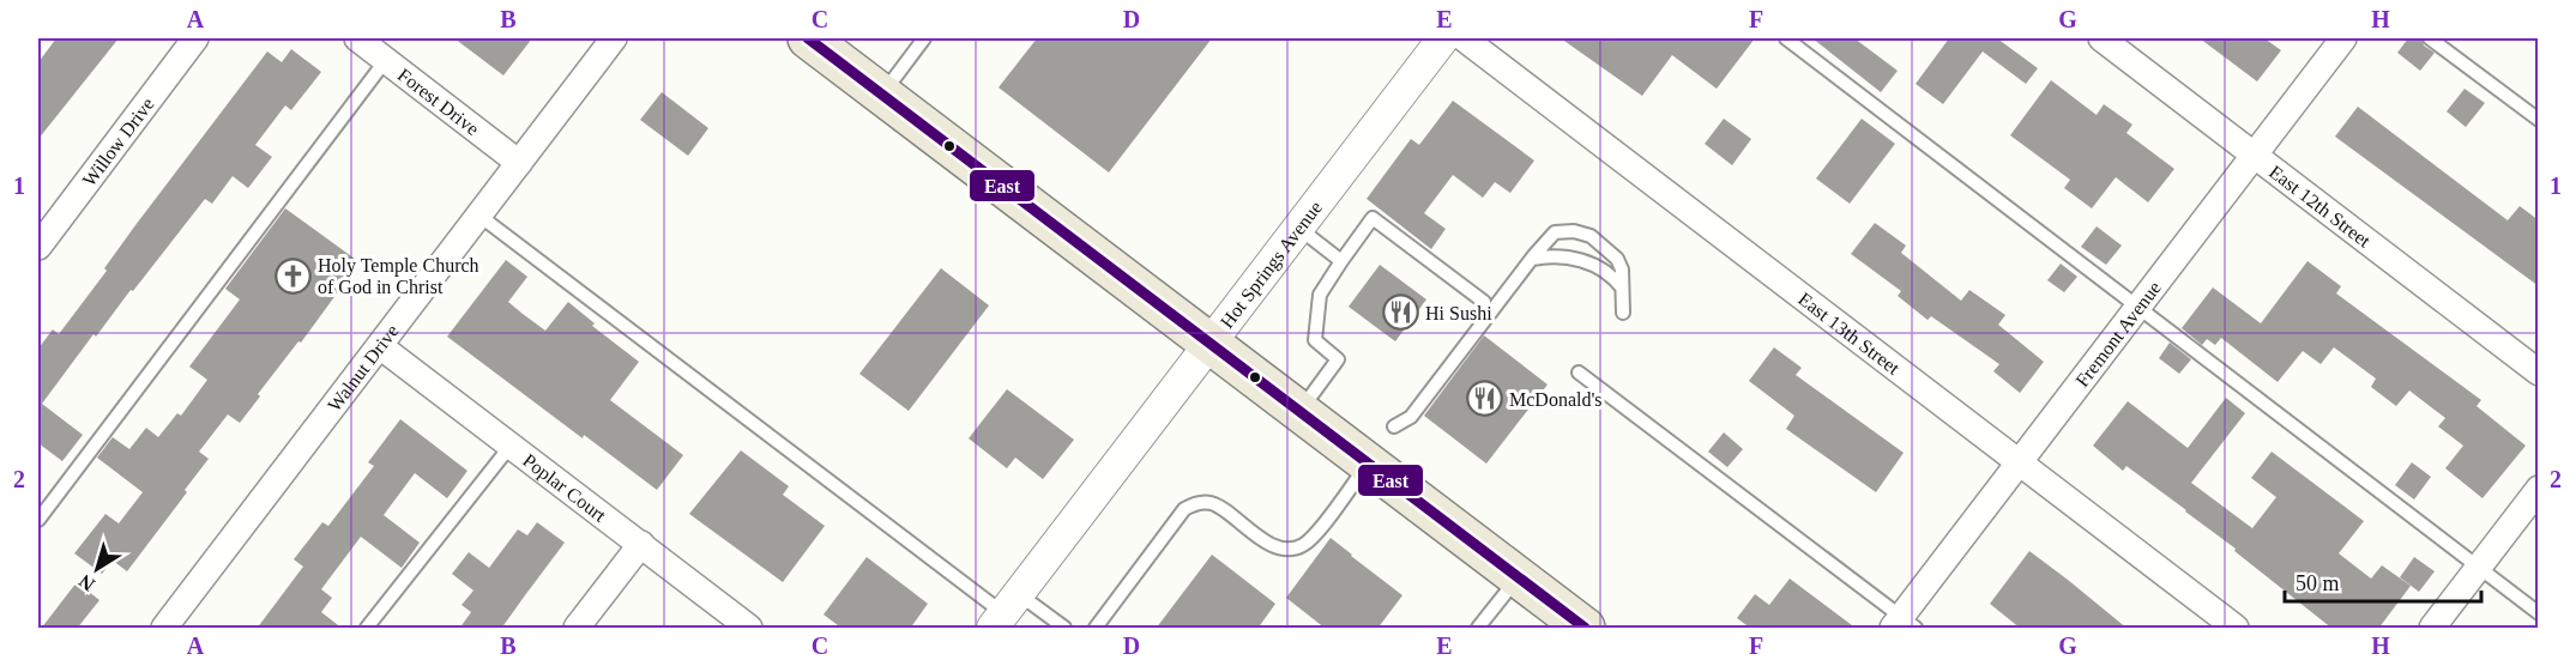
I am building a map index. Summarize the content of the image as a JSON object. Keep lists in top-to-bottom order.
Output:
{
  "streets": {
    "street": [
      "Forest Drive",
      "Willow Drive",
      "East 12th Street",
      "Hot Springs Avenue",
      "East 13th Street",
      "Fremont Avenue",
      "Walnut Drive",
      "Poplar Court"
    ]
  },
  "crossings": [
    ["Forest Drive", "Walnut Drive"],
    ["East 12th Street", "Fremont Avenue"],
    ["East 13th Street", "Fremont Avenue"],
    ["Walnut Drive", "Poplar Court"]
  ],
  "places": {
    "church": ["Holy Temple Church of God in Christ"],
    "restaurant": ["Hi Sushi", "McDonald's"]
  },
  "lines": ["transit line East"],
  "scale_bar": "50 m",
  "north": "bottom left",
  "grid": {
    "columns": [
      "A",
      "B",
      "C",
      "D",
      "E",
      "F",
      "G",
      "H"
    ],
    "rows": ["1", "2"]
  }
}
